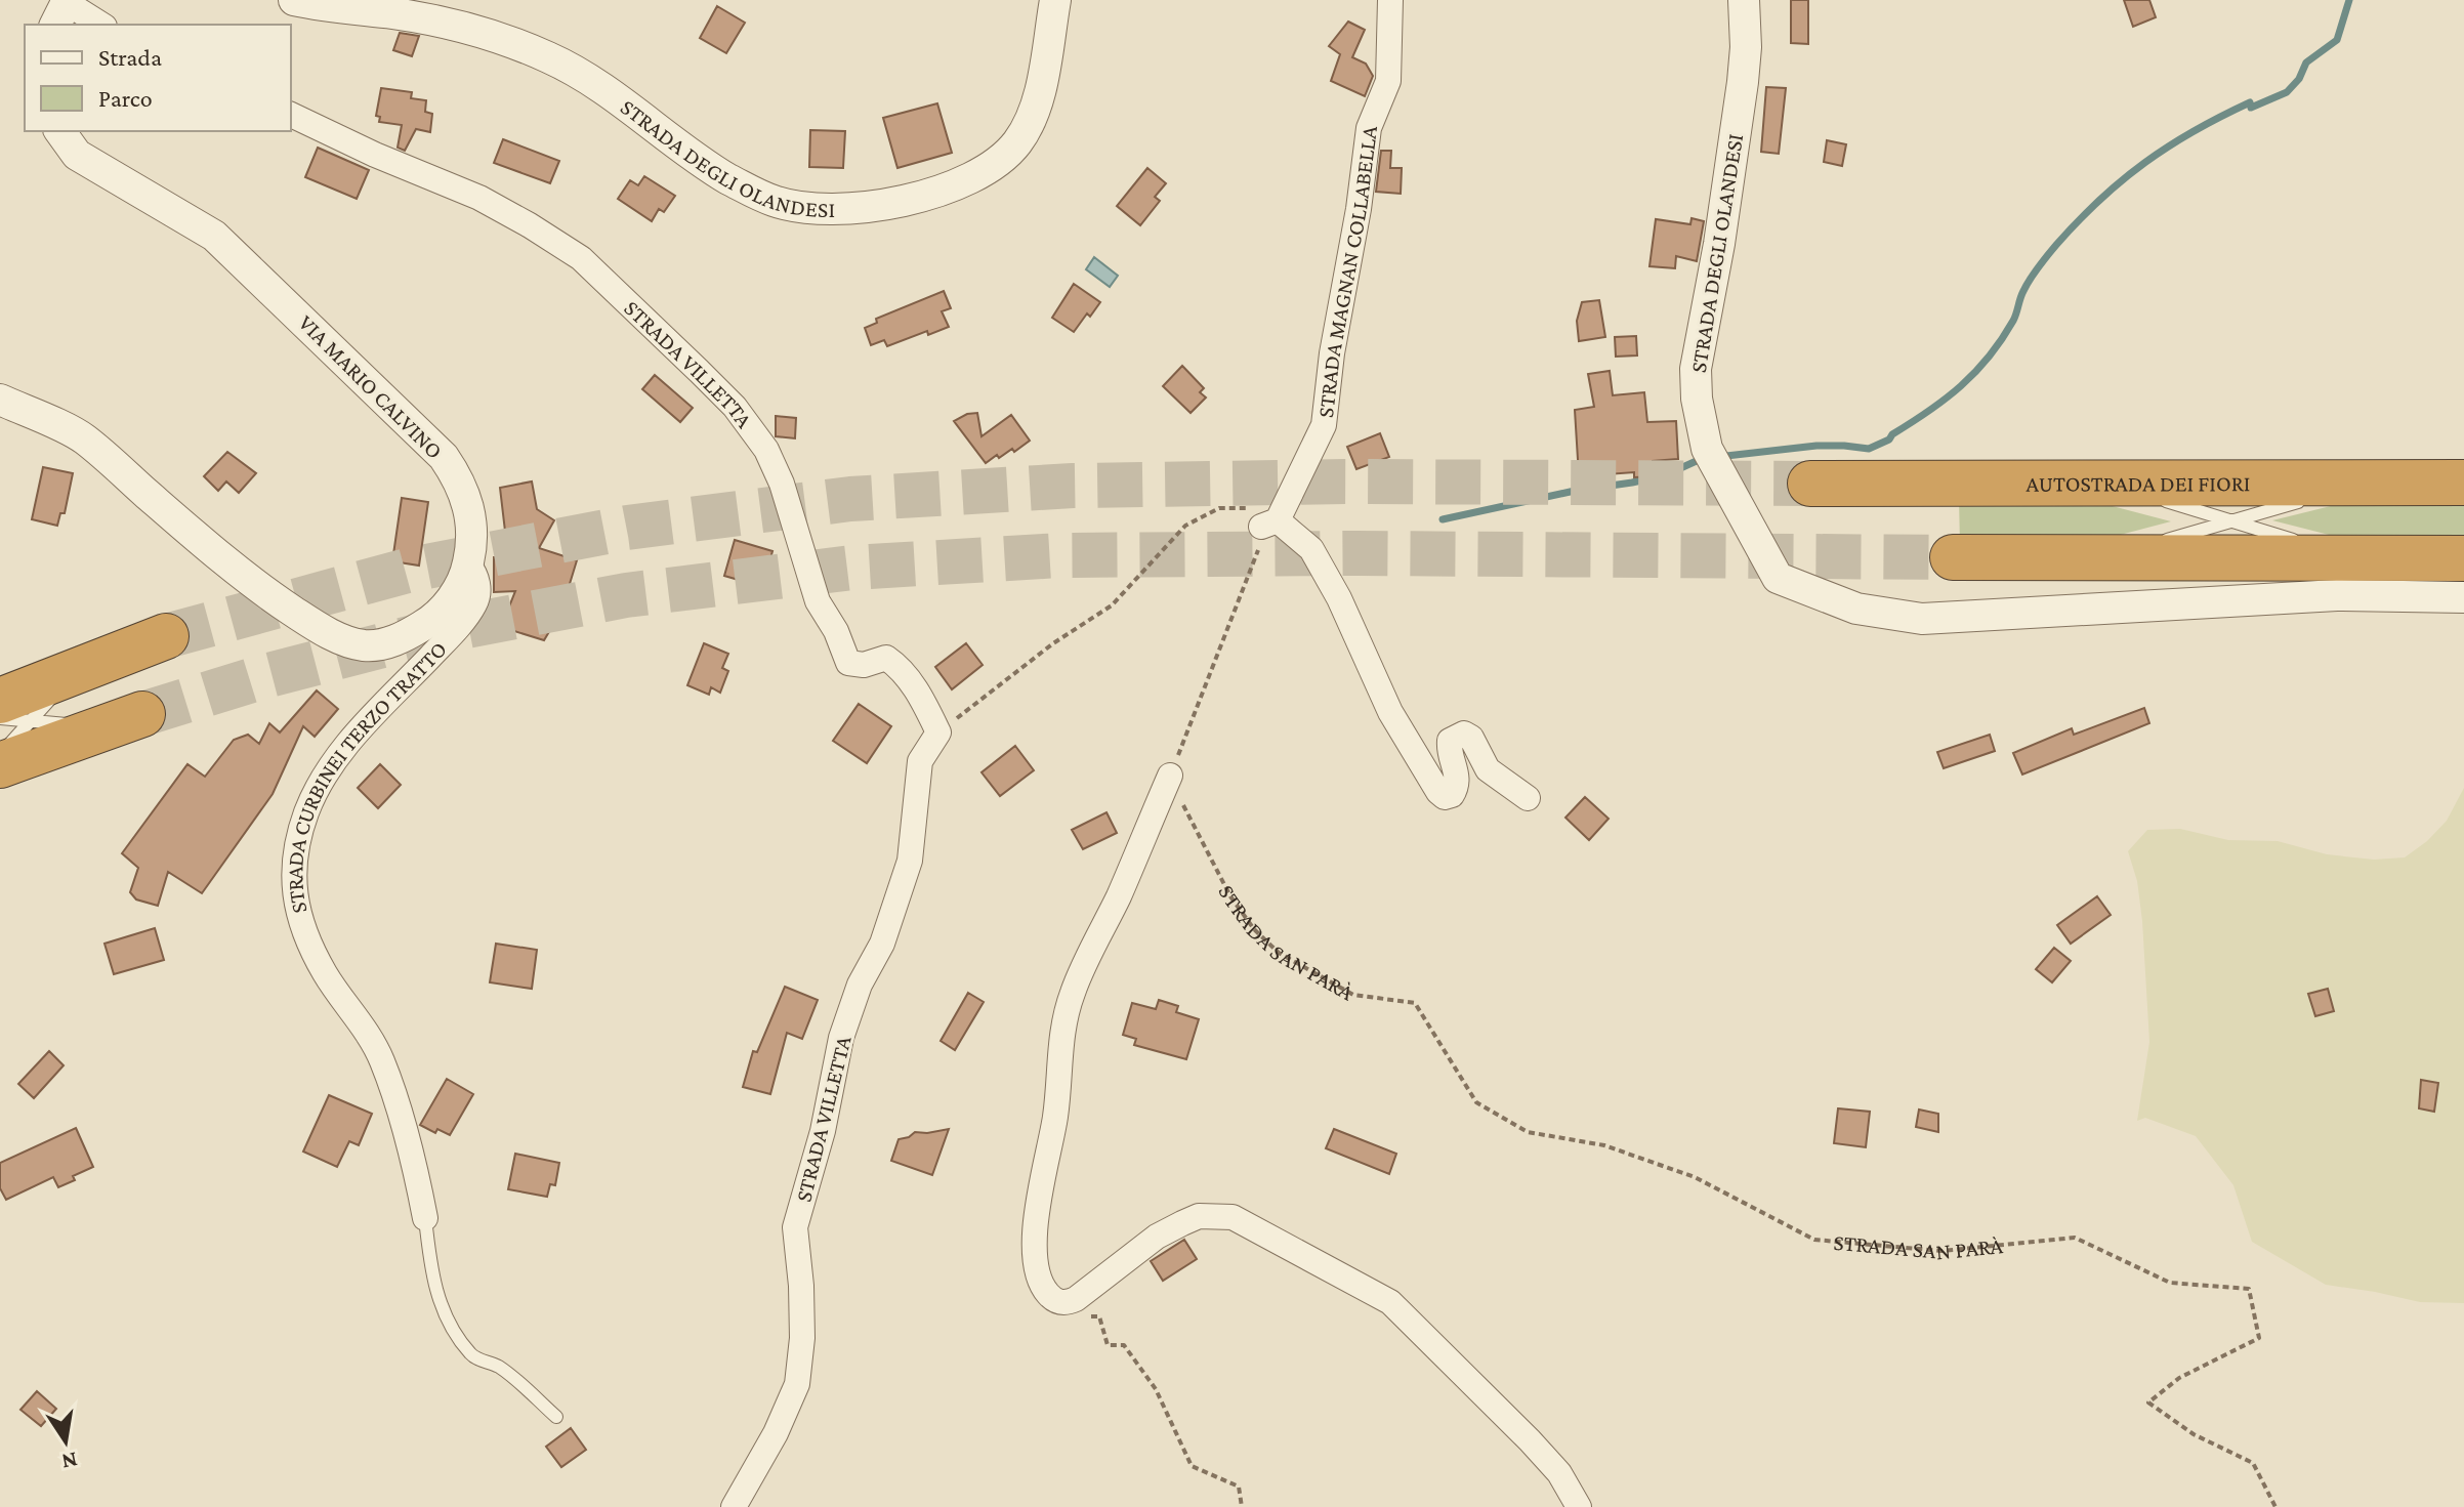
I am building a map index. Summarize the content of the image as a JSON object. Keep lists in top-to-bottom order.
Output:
{
  "streets": {
    "highway": ["AUTOSTRADA DEI FIORI"],
    "street": [
      "STRADA DEGLI OLANDESI",
      "STRADA MAGNAN COLLABELLA",
      "STRADA VILLETTA",
      "VIA MARIO CALVINO",
      "STRADA CURBINEI TERZO TRATTO"
    ],
    "path": ["STRADA SAN PARÀ"]
  },
  "crossings": [
    ["VIA MARIO CALVINO", "STRADA CURBINEI TERZO TRATTO"]
  ],
  "legend": ["Strada", "Parco"],
  "north": "bottom"
}
